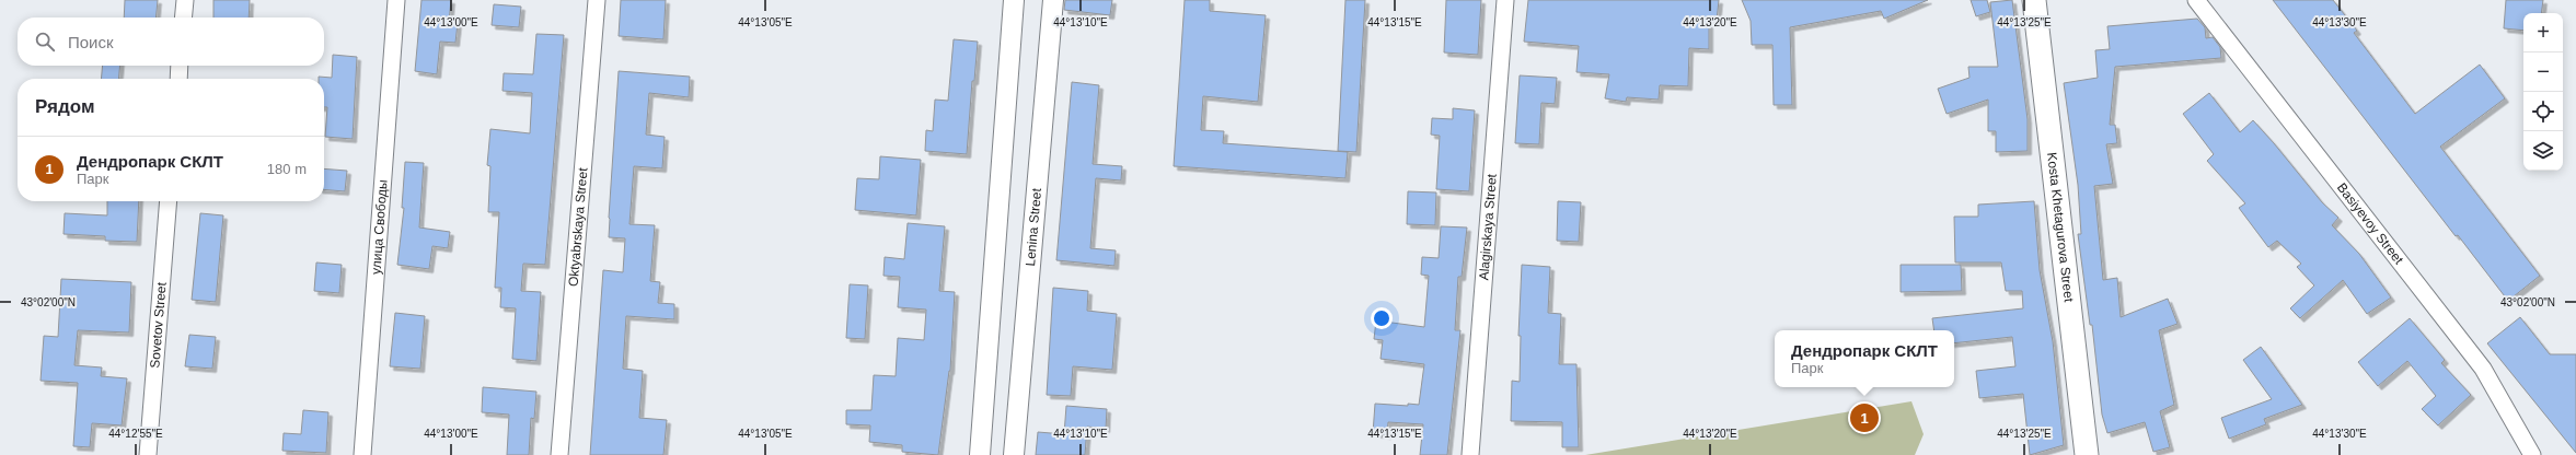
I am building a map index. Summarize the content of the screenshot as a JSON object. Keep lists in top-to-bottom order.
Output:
{
  "streets": {
    "main road": ["Kosta Khetagurova Street"],
    "street": [
      "Basiyevoy Street",
      "улица Свободы",
      "Oktyabrskaya Street",
      "Lenina Street",
      "Alagirskaya Street",
      "Sovetov Street"
    ]
  },
  "page": {
    "map_buttons": ["+", "−"],
    "search": "Поиск",
    "heading": "Рядом",
    "list": [
      {
        "mark": "1",
        "name": "Дендропарк СКЛТ",
        "note": "Парк",
        "value": "180 m"
      }
    ],
    "popup": ["Дендропарк СКЛТ", "Парк"],
    "pins": "1"
  },
  "coordinates": [
    "44°13'00\"E",
    "44°13'05\"E",
    "44°13'10\"E",
    "44°13'15\"E",
    "44°13'20\"E",
    "44°13'25\"E",
    "44°13'30\"E",
    "43°02'00\"N",
    "44°12'55\"E"
  ]
}
